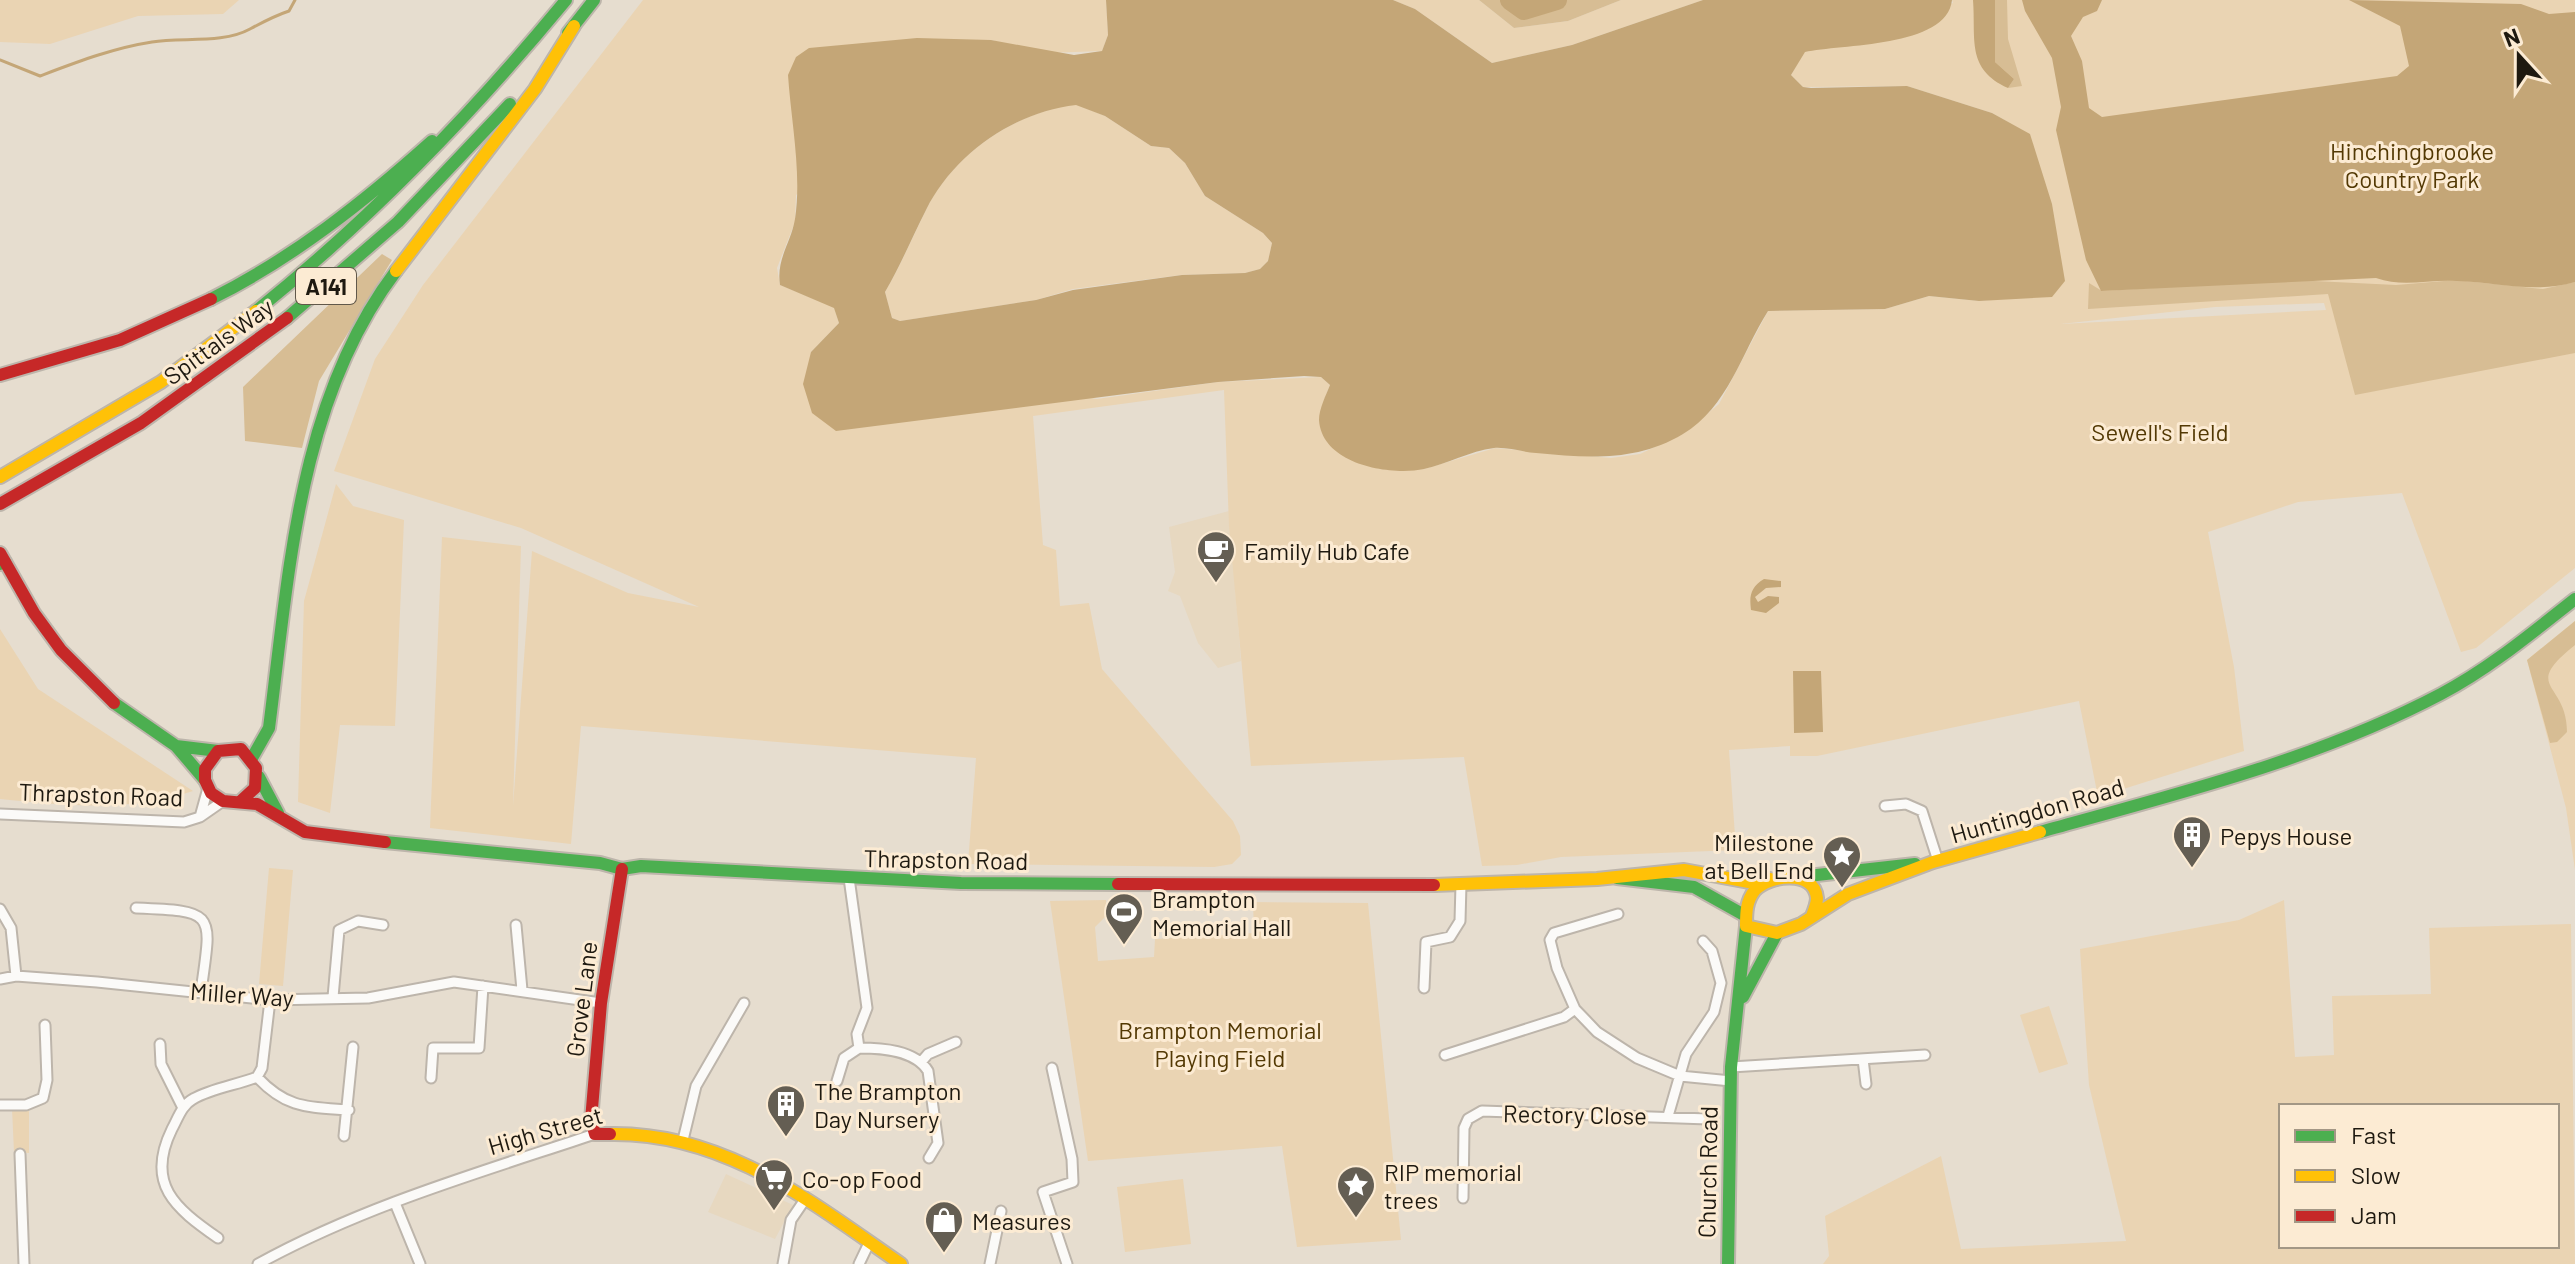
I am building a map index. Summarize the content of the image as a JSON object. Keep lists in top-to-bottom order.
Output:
{
  "streets": {
    "main road": [
      "A141",
      "Spittals Way",
      "Thrapston Road",
      "Huntingdon Road",
      "Grove Lane",
      "High Street",
      "Church Road"
    ],
    "street": ["Miller Way", "Rectory Close"]
  },
  "crossings": [
    ["Thrapston Road", "Huntingdon Road"],
    ["Thrapston Road", "Grove Lane"],
    ["Miller Way", "Grove Lane"],
    ["Grove Lane", "High Street"]
  ],
  "parks": ["Hinchingbrooke Country Park", "Sewell's Field", "Brampton Memorial Playing Field"],
  "places": {
    "cafe": ["Family Hub Cafe"],
    "building": ["Pepys House", "The Brampton Day Nursery"],
    "place": ["Milestone at Bell End", "RIP memorial trees"],
    "sports": ["Brampton Memorial Hall"],
    "supermarket": ["Co-op Food"],
    "shop": ["Measures"]
  },
  "legend": ["Fast", "Slow", "Jam"],
  "north": "top"
}
